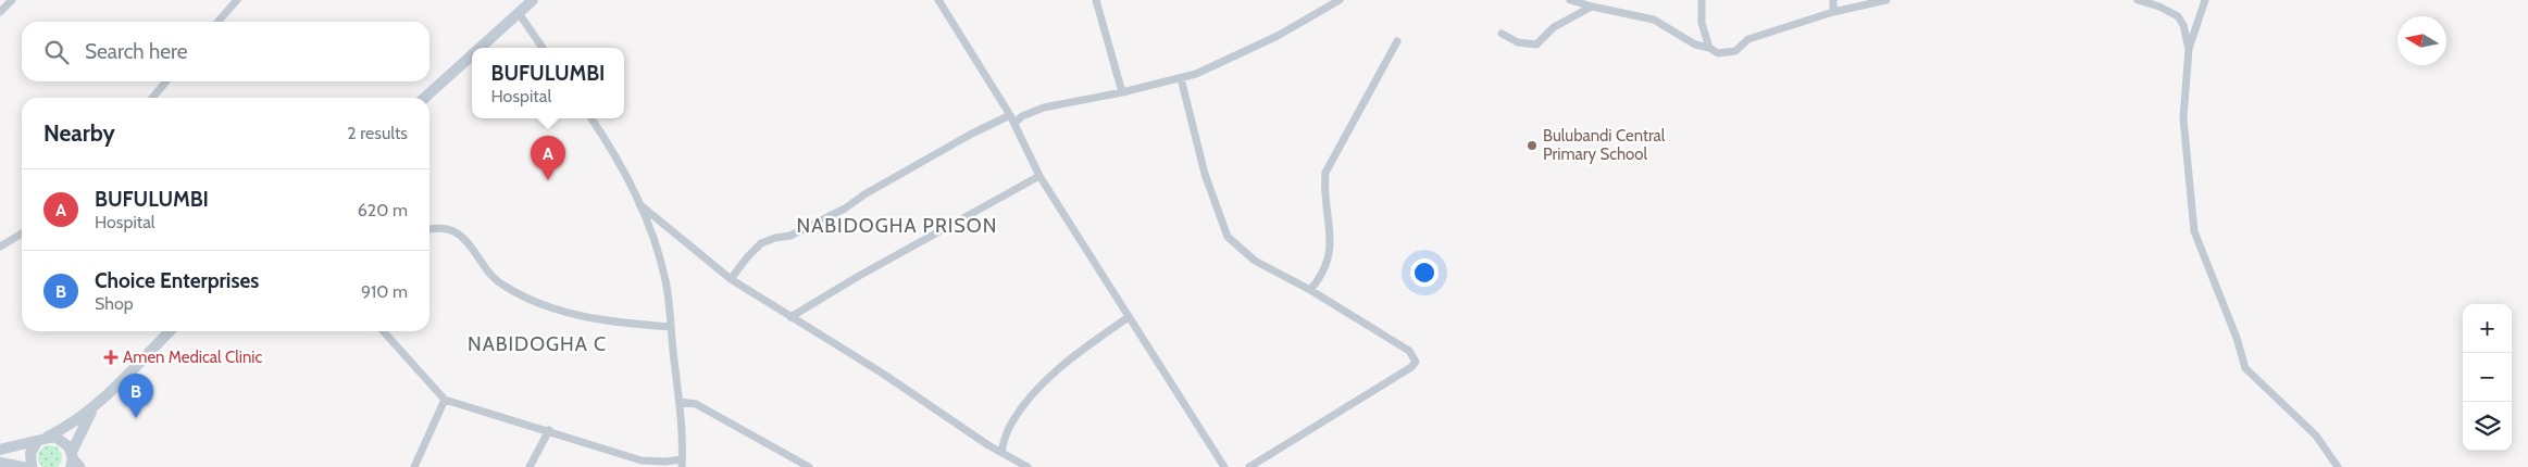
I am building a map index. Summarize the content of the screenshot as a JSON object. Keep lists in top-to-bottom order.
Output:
{
  "districts": ["NABIDOGHA PRISON", "NABIDOGHA C"],
  "places": {
    "other": ["Bulubandi Central Primary School"],
    "health": ["Amen Medical Clinic"]
  },
  "north": "left",
  "page": {
    "search": "Search here",
    "popup": ["BUFULUMBI", "Hospital"],
    "heading": ["Nearby", "2 results"],
    "pins": ["A", "B"],
    "list": [
      {
        "mark": "A",
        "name": "BUFULUMBI",
        "note": "Hospital",
        "value": "620 m"
      },
      {
        "mark": "B",
        "name": "Choice Enterprises",
        "note": "Shop",
        "value": "910 m"
      }
    ],
    "map_buttons": ["+", "−"]
  }
}
